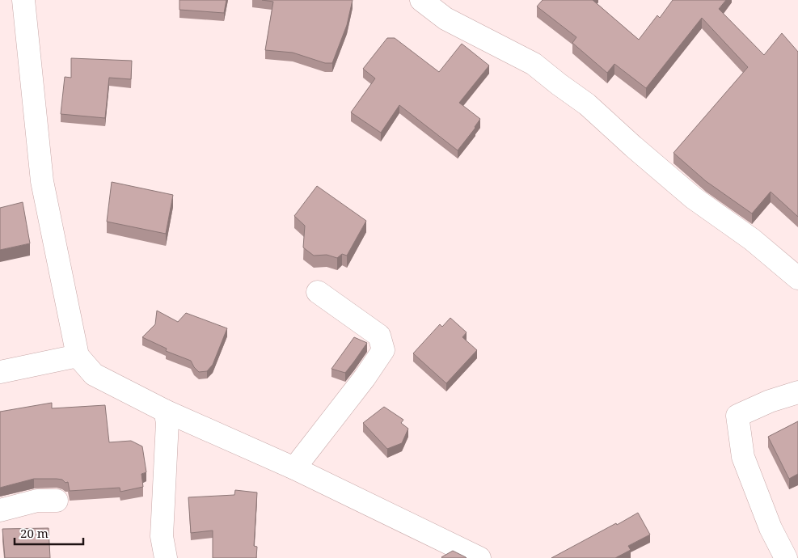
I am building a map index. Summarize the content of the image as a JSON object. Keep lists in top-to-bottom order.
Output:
{
  "scale_bar": "20 m"
}
